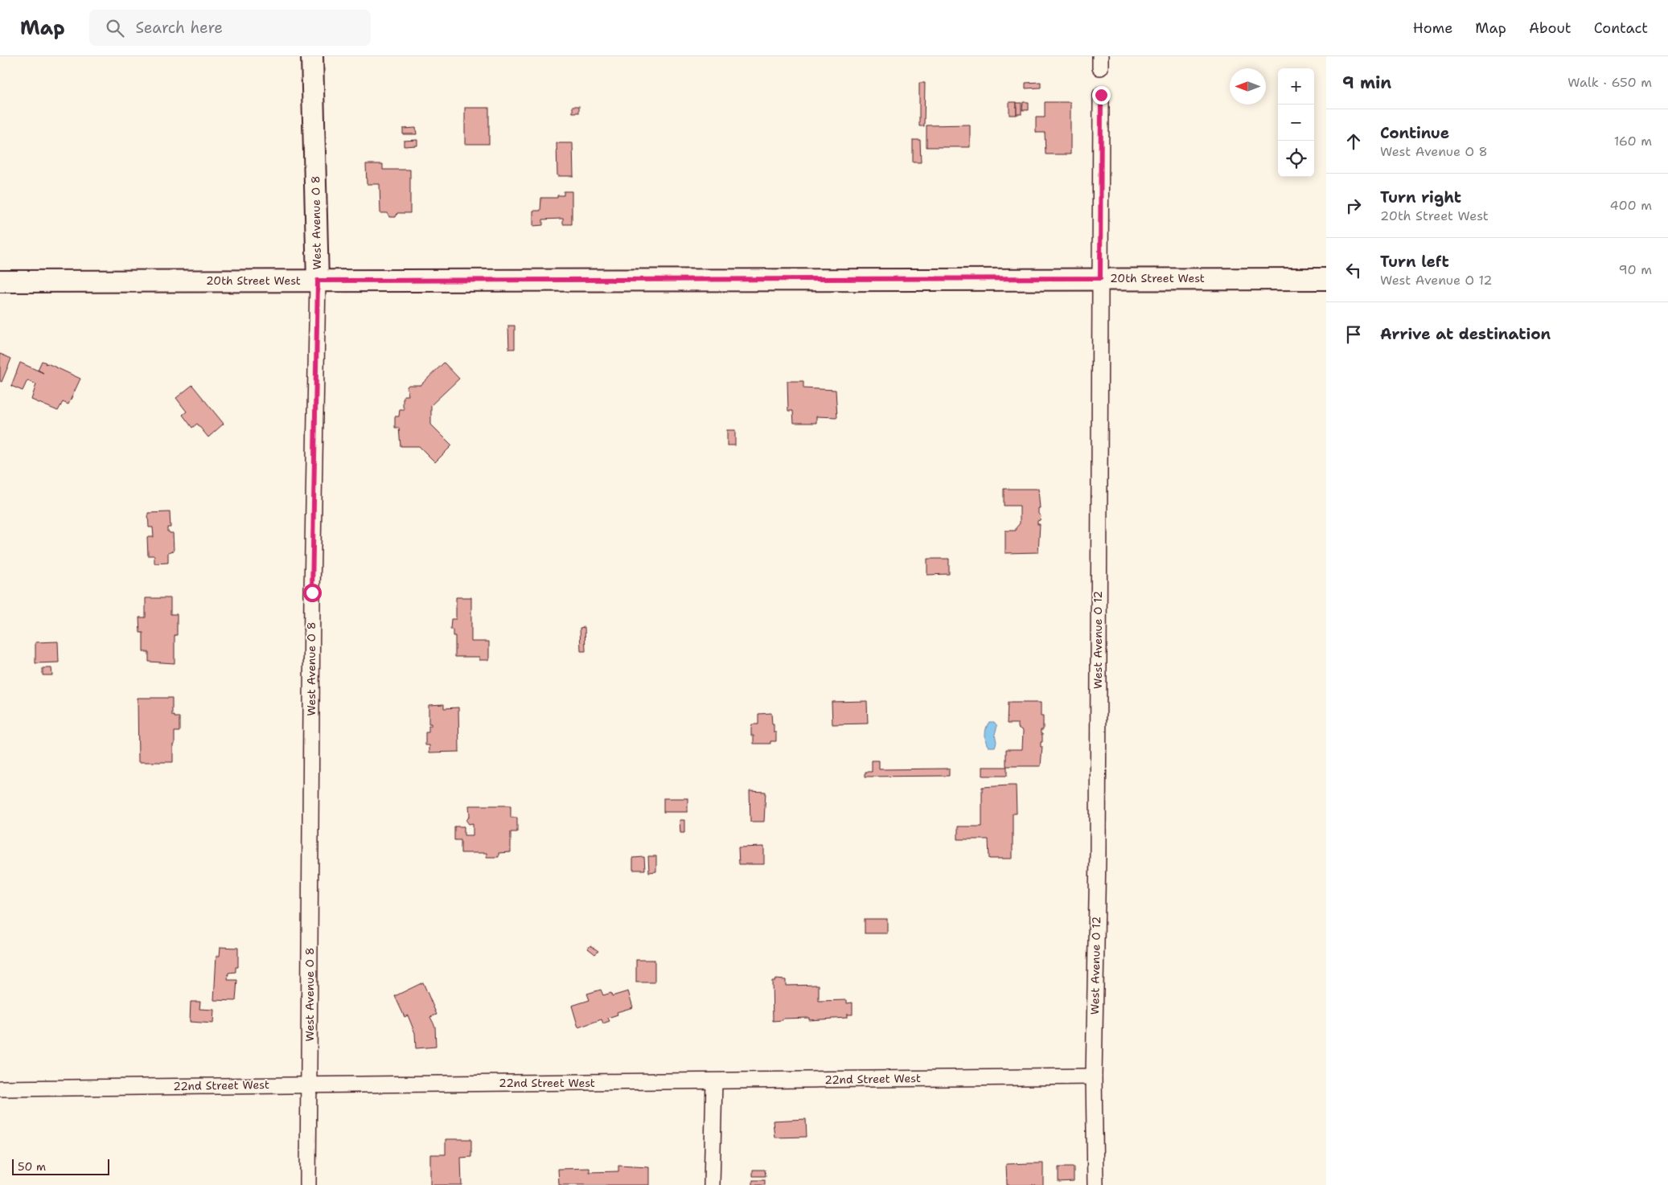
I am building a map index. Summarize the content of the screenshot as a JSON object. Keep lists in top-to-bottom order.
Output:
{
  "streets": {
    "main road": ["West Avenue O 8", "20th Street West"],
    "street": ["West Avenue O 12", "22nd Street West"]
  },
  "crossings": [
    ["West Avenue O 8", "20th Street West"],
    ["West Avenue O 8", "22nd Street West"],
    ["20th Street West", "West Avenue O 12"],
    ["West Avenue O 12", "22nd Street West"]
  ],
  "scale_bar": "50 m",
  "north": "left",
  "page": {
    "header": "Map",
    "search": "Search here",
    "nav": [
      "Home",
      "Map",
      "About",
      "Contact"
    ],
    "heading": ["9 min", "Walk · 650 m"],
    "map_buttons": ["+", "−"],
    "list": [
      ["Continue", "West Avenue O 8", "160 m"],
      ["Turn right", "20th Street West", "400 m"],
      ["Turn left", "West Avenue O 12", "90 m"],
      "Arrive at destination"
    ],
    "scale": "50 m"
  }
}
